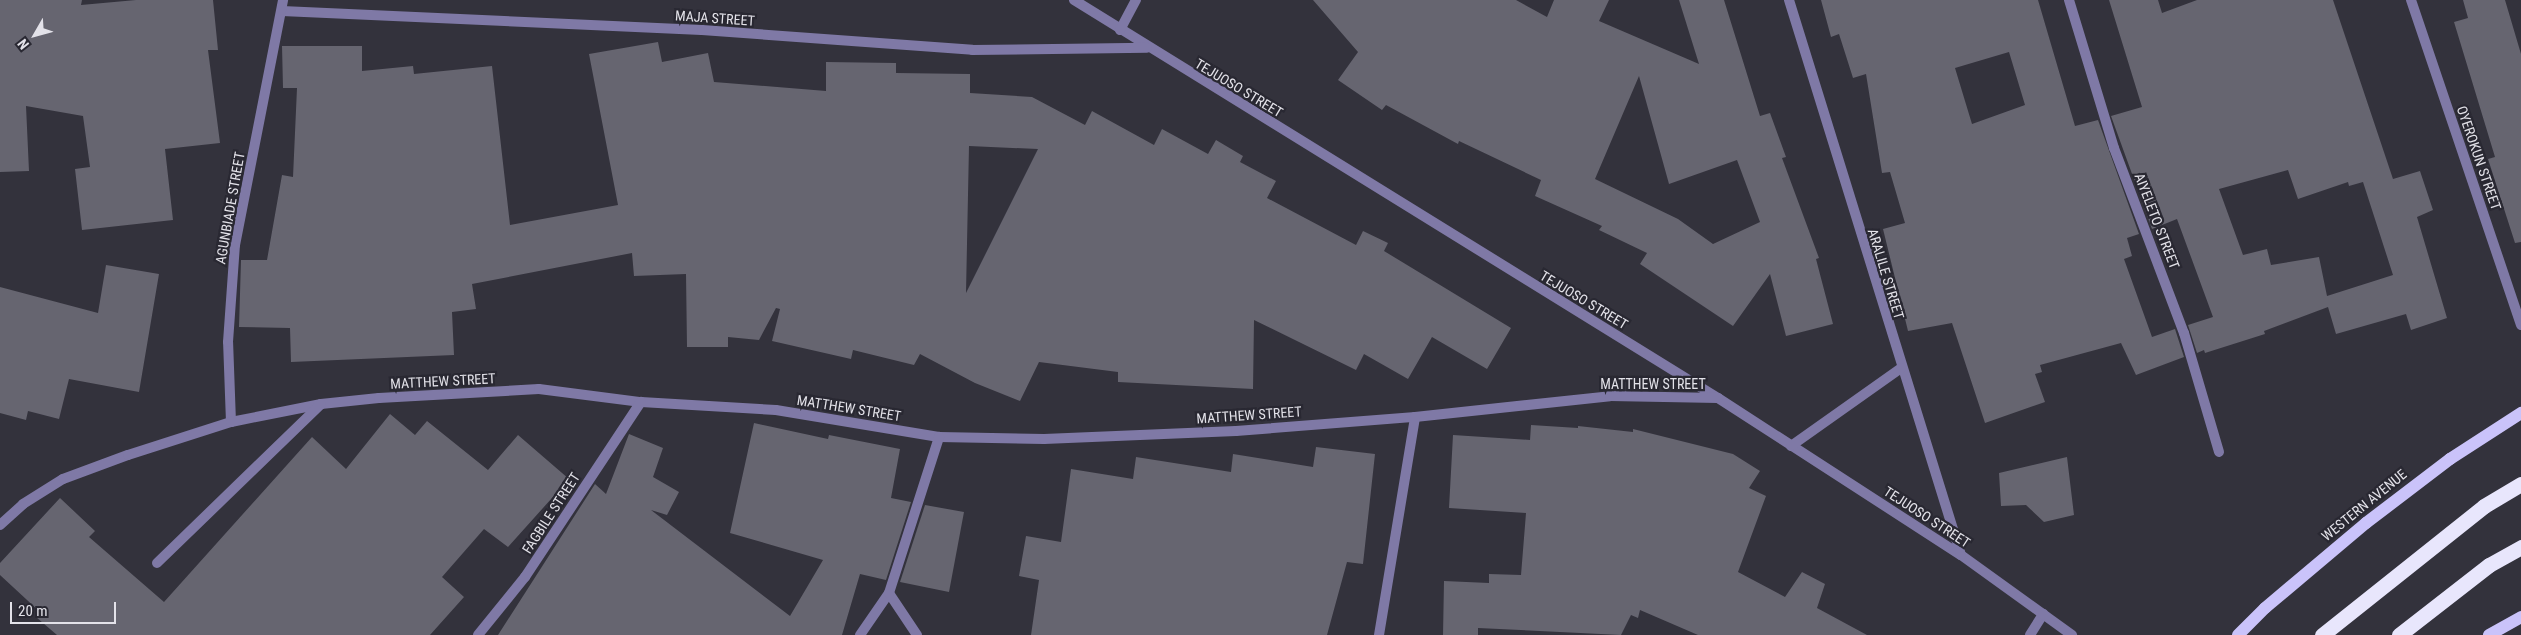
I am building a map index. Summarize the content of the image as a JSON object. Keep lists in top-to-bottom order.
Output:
{
  "streets": {
    "main road": ["WESTERN AVENUE"],
    "street": [
      "MAJA STREET",
      "TEJUOSO STREET",
      "OYEROKUN STREET",
      "AGUNBIADE STREET",
      "AIYELETO STREET",
      "ARALILE STREET",
      "MATTHEW STREET",
      "FAGBILE STREET"
    ]
  },
  "crossings": [
    ["MAJA STREET", "TEJUOSO STREET"],
    ["MAJA STREET", "AGUNBIADE STREET"],
    ["TEJUOSO STREET", "ARALILE STREET"],
    ["TEJUOSO STREET", "MATTHEW STREET"],
    ["AGUNBIADE STREET", "MATTHEW STREET"],
    ["MATTHEW STREET", "FAGBILE STREET"]
  ],
  "scale_bar": "20 m",
  "north": "bottom left"
}
